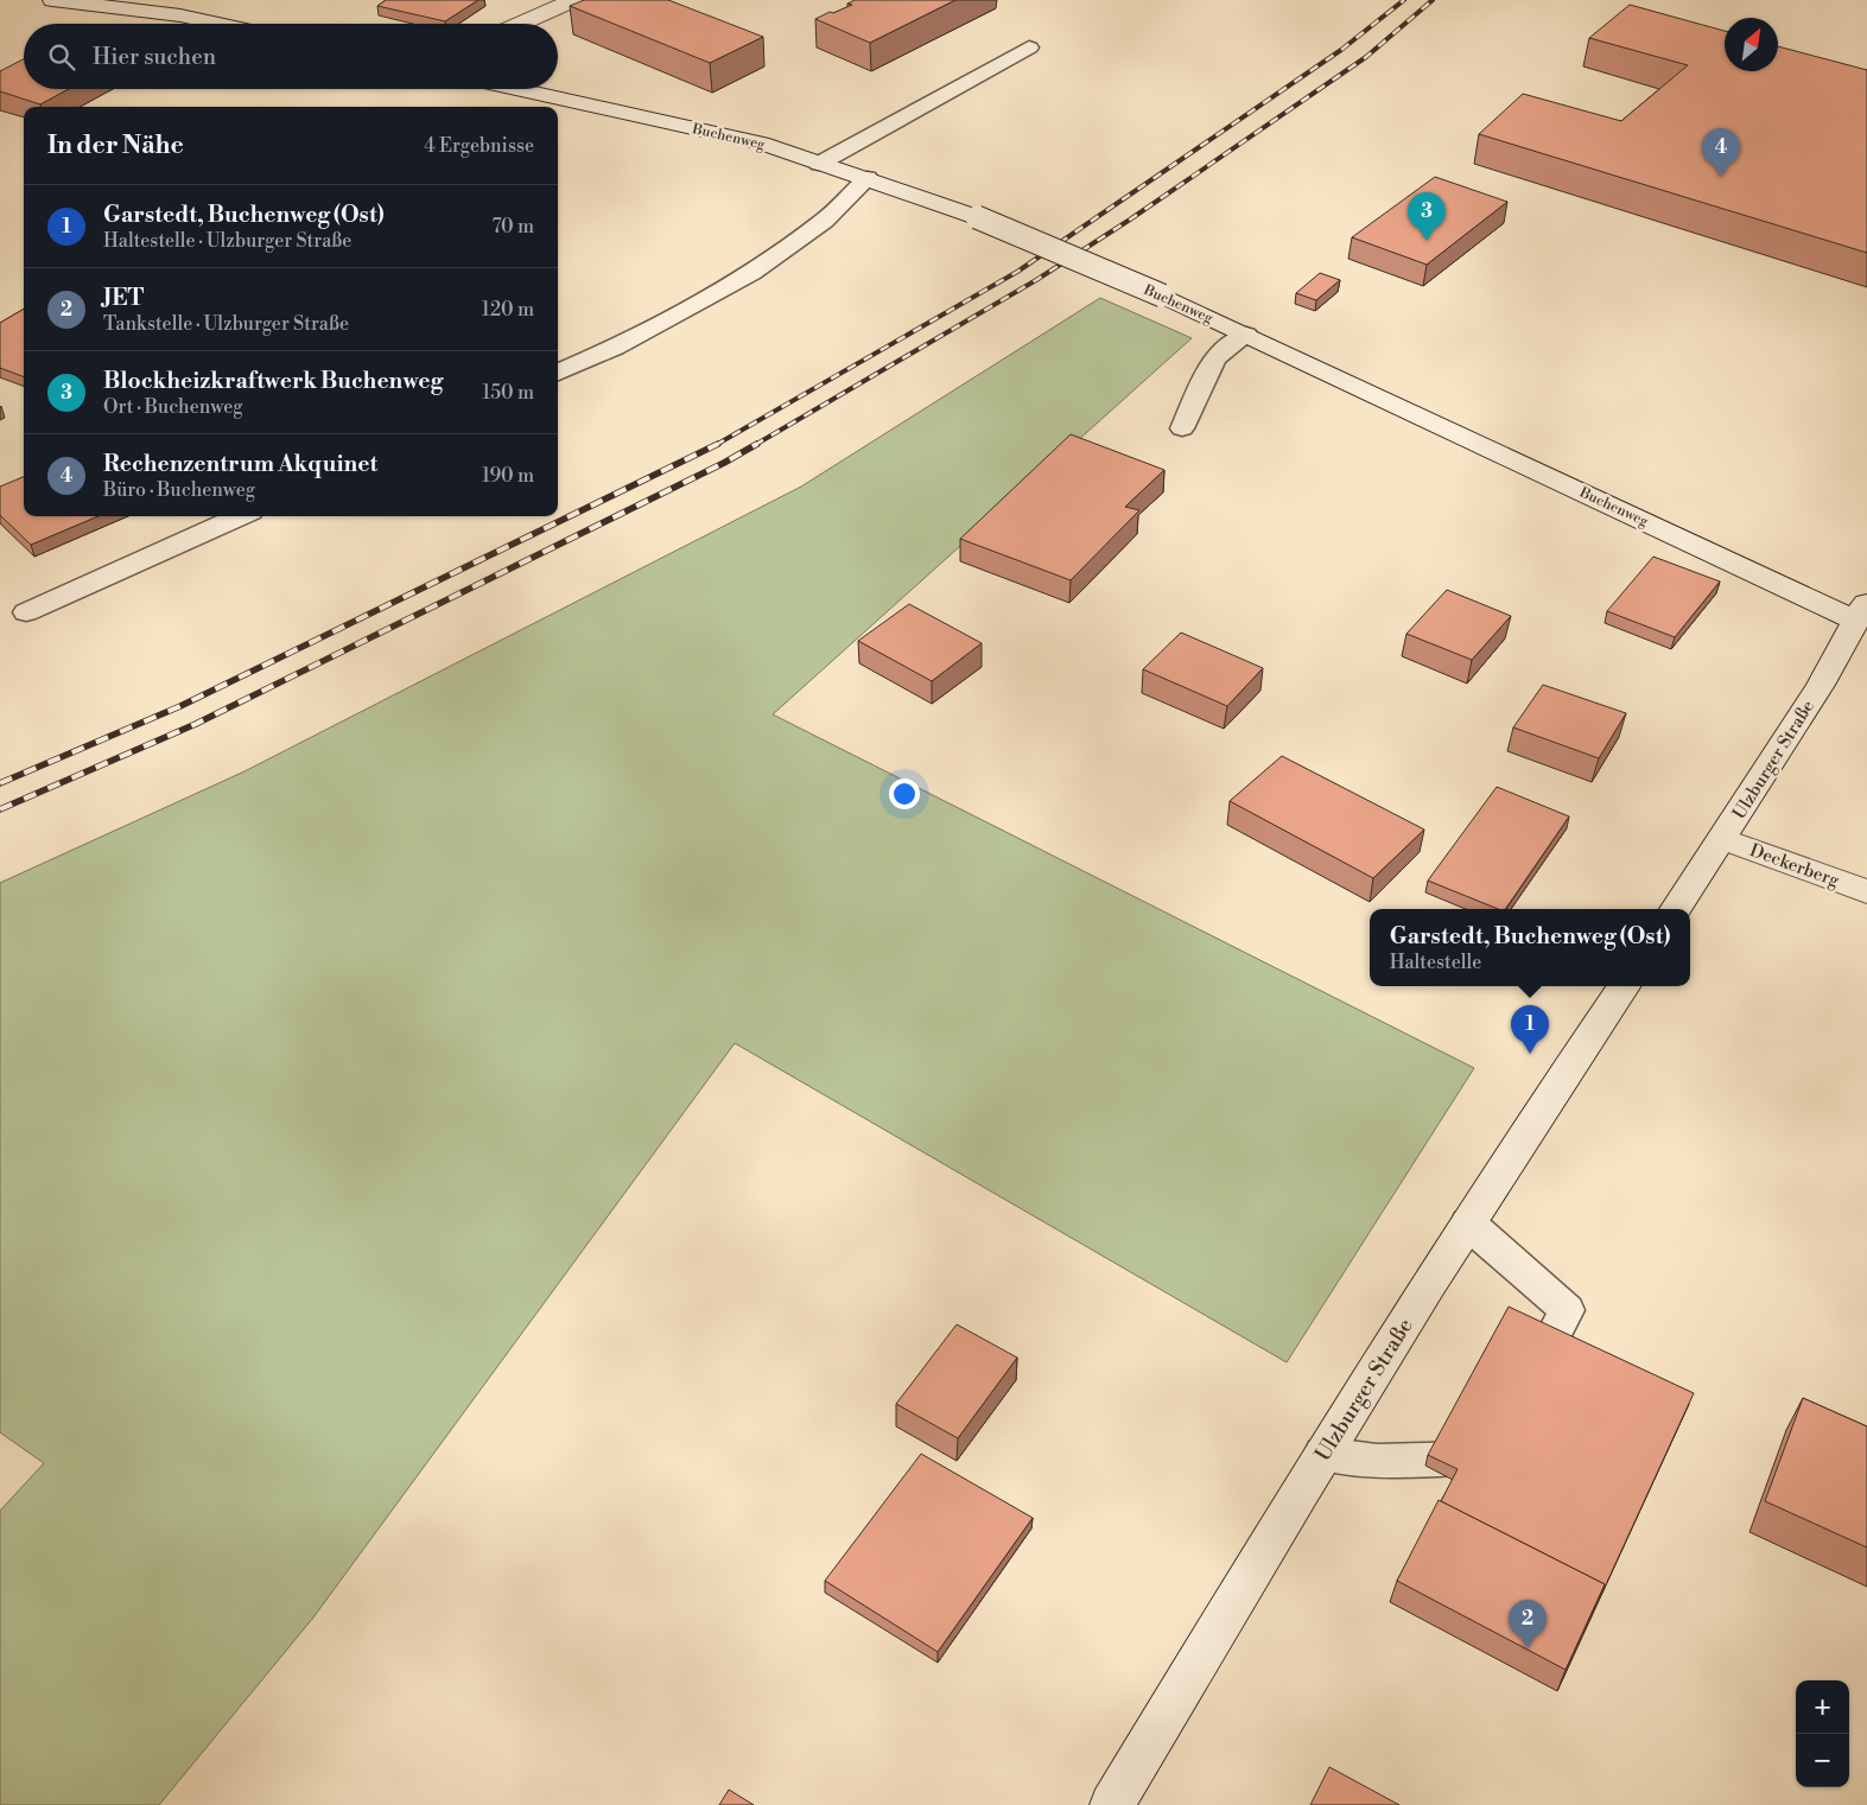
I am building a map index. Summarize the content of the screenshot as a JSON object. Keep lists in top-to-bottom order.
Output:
{
  "streets": {
    "street": ["Buchenweg", "Ulzburger Straße", "Deckerberg"]
  },
  "crossings": [
    ["Buchenweg", "Ulzburger Straße"],
    ["Ulzburger Straße", "Deckerberg"]
  ],
  "north": "top right",
  "page": {
    "search": "Hier suchen",
    "heading": ["In der Nähe", "4 Ergebnisse"],
    "pins": [
      "4",
      "3",
      "1",
      "2"
    ],
    "list": [
      {
        "mark": "1",
        "name": "Garstedt, Buchenweg (Ost)",
        "note": "Haltestelle · Ulzburger Straße",
        "value": "70 m"
      },
      {
        "mark": "2",
        "name": "JET",
        "note": "Tankstelle · Ulzburger Straße",
        "value": "120 m"
      },
      {
        "mark": "3",
        "name": "Blockheizkraftwerk Buchenweg",
        "note": "Ort · Buchenweg",
        "value": "150 m"
      },
      {
        "mark": "4",
        "name": "Rechenzentrum Akquinet",
        "note": "Büro · Buchenweg",
        "value": "190 m"
      }
    ],
    "popup": ["Garstedt, Buchenweg (Ost)", "Haltestelle"],
    "map_buttons": ["+", "−"]
  }
}
